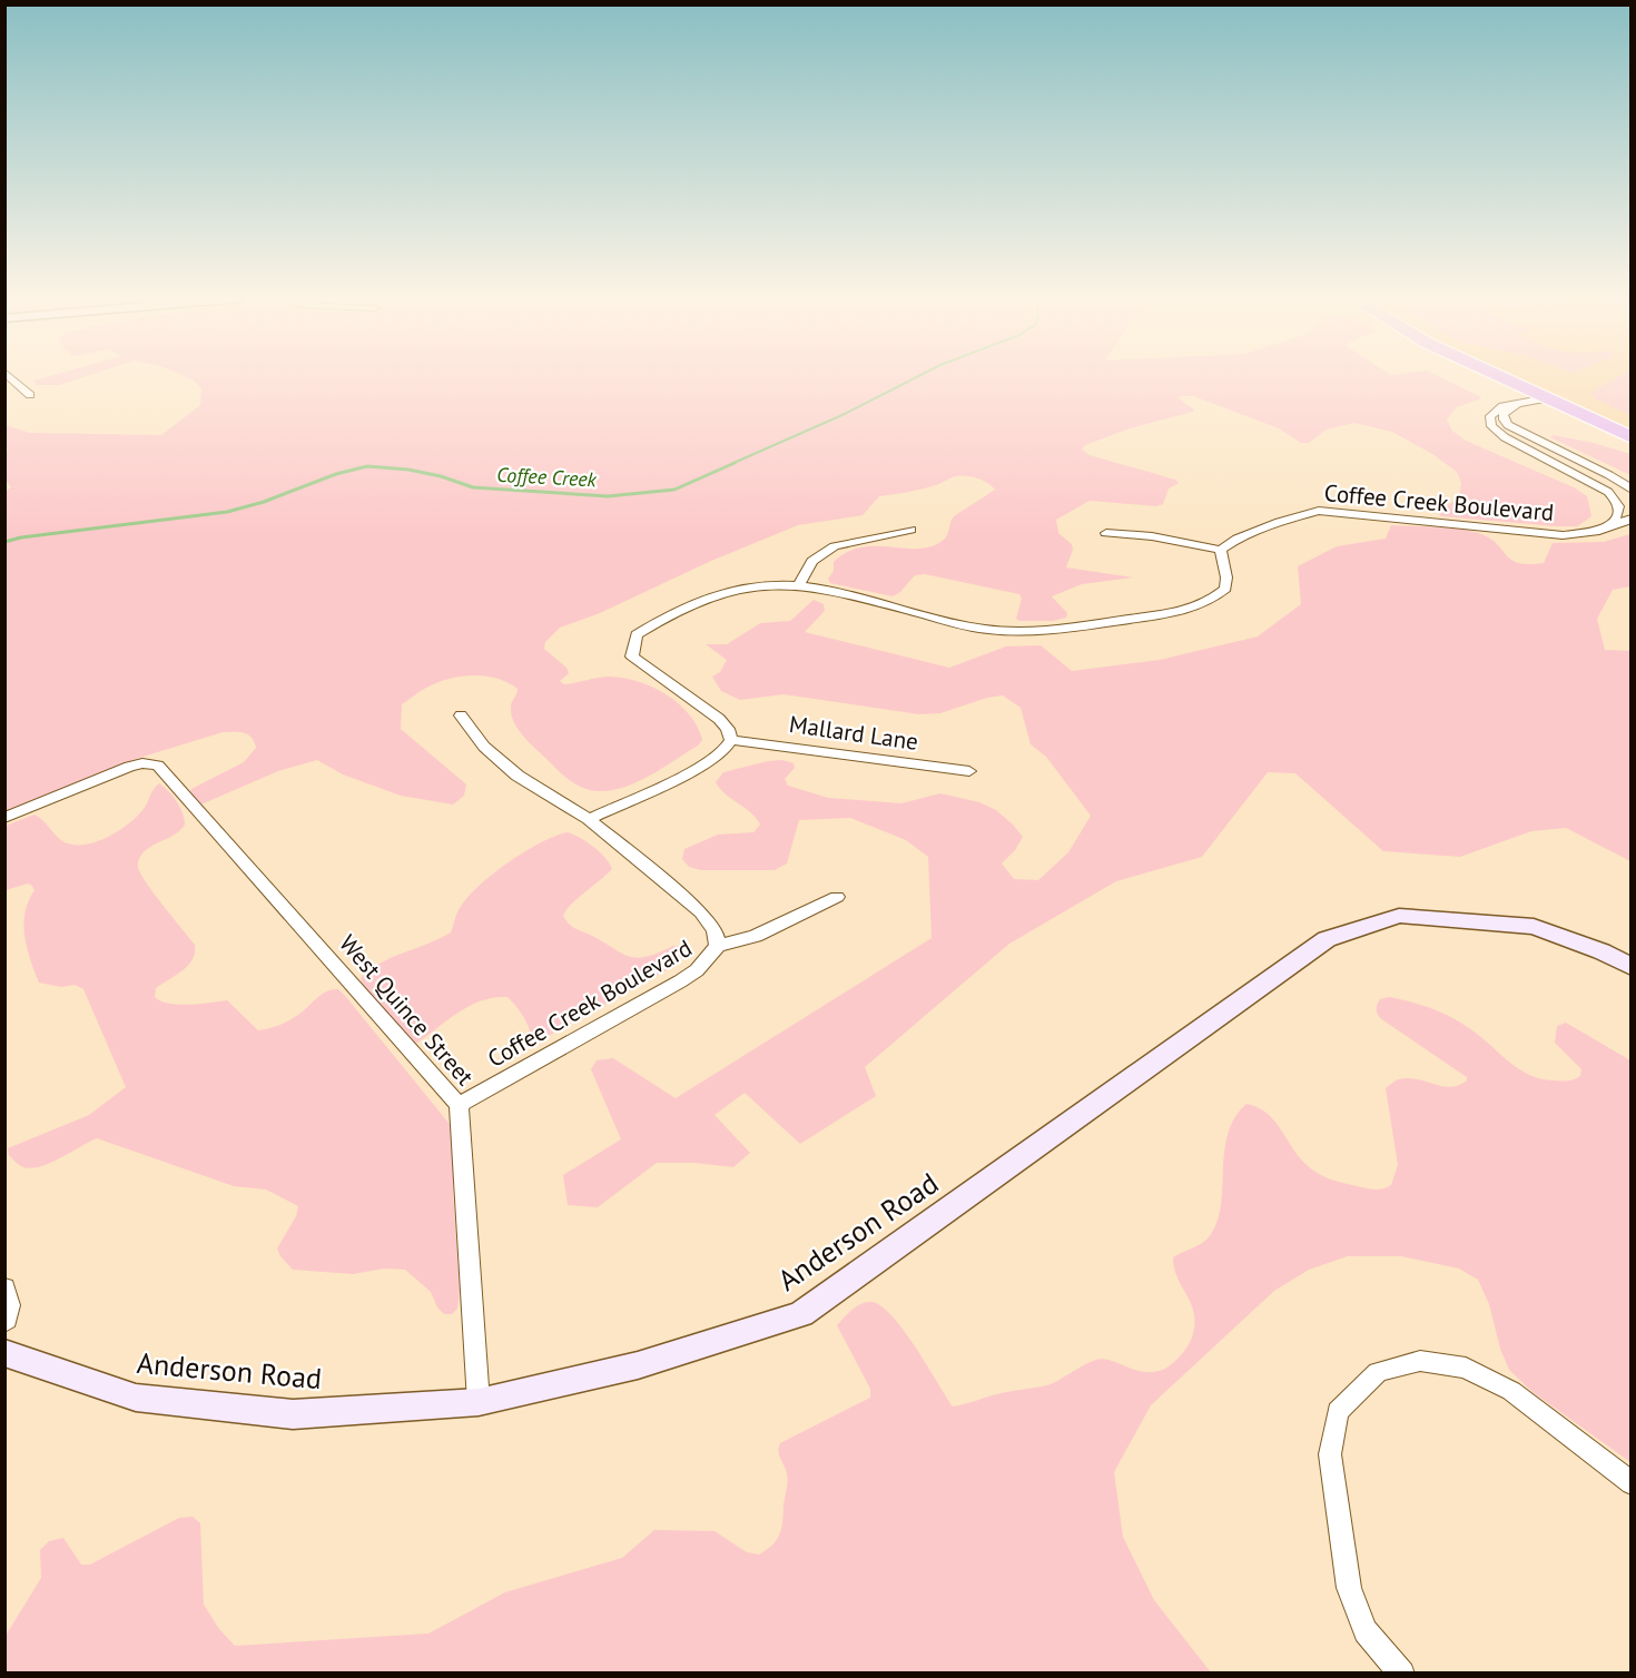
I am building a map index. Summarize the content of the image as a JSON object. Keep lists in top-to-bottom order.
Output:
{
  "streets": {
    "street": [
      "Coffee Creek Boulevard",
      "Mallard Lane",
      "West Quince Street",
      "Anderson Road"
    ]
  },
  "crossings": [
    ["Coffee Creek Boulevard", "West Quince Street"],
    ["West Quince Street", "Anderson Road"]
  ],
  "water": ["Coffee Creek"]
}
